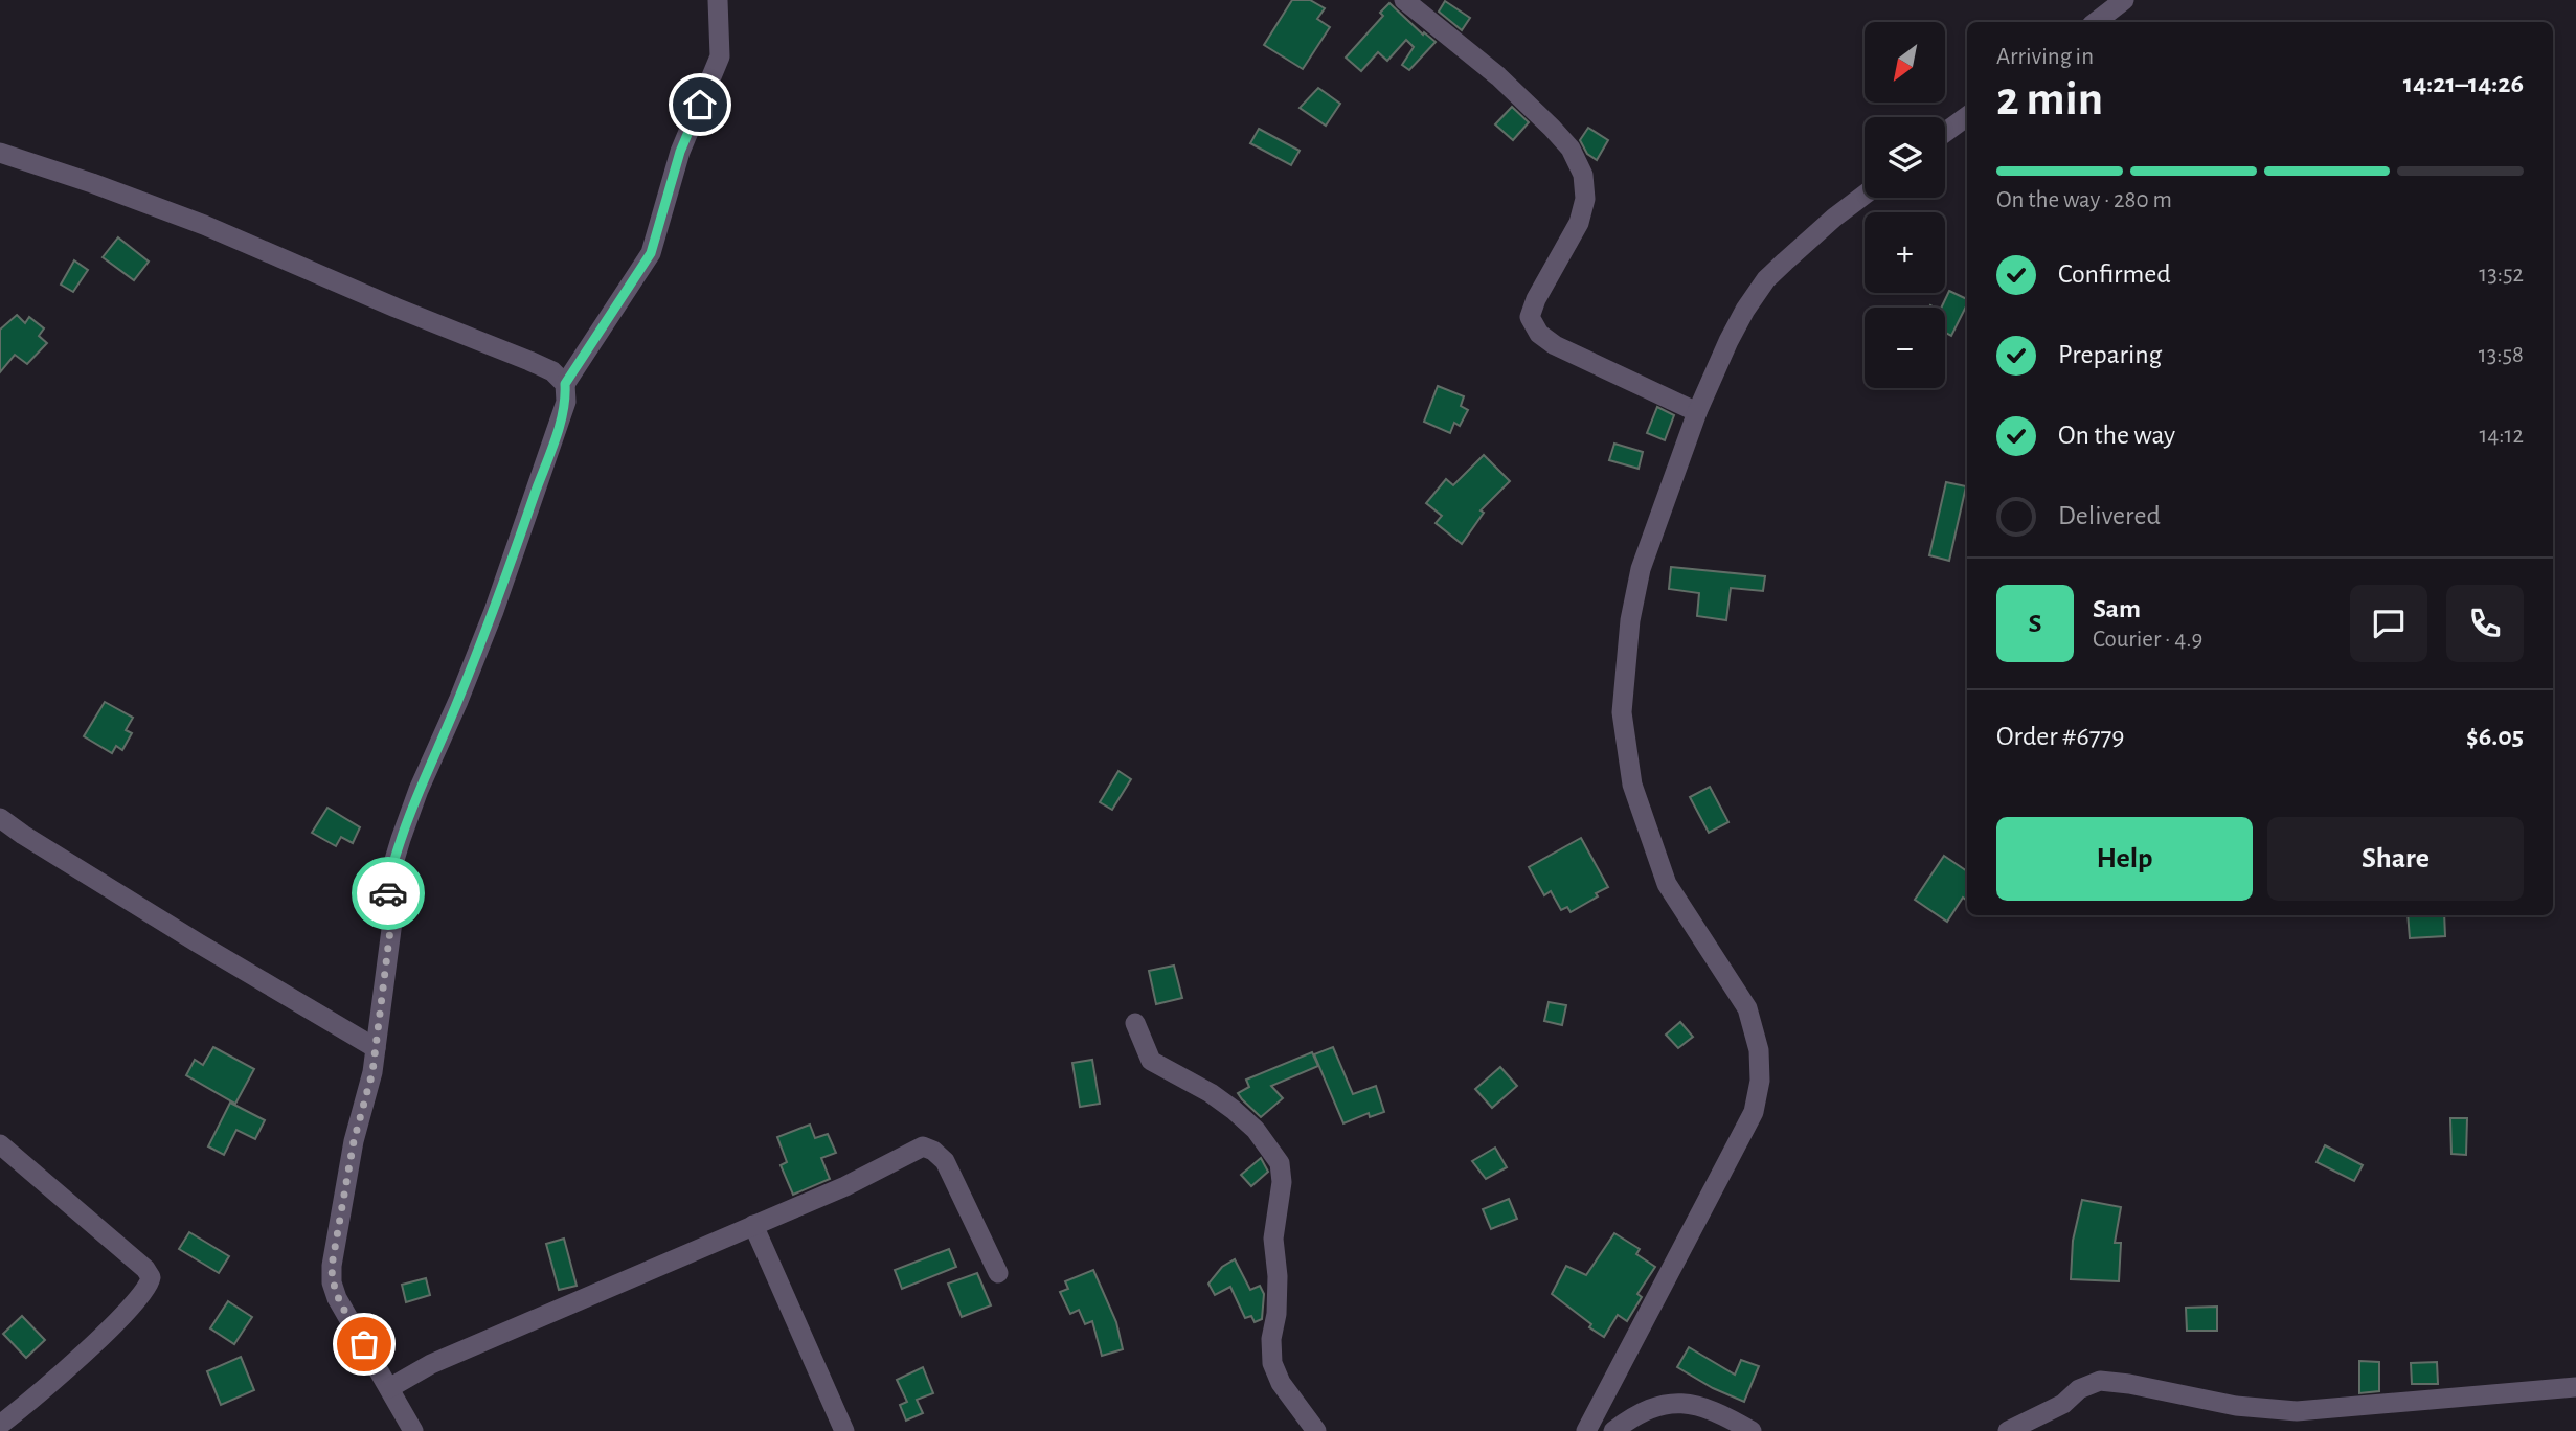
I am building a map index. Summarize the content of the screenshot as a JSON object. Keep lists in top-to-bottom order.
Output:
{
  "north": "bottom left",
  "page": {
    "map_buttons": ["+", "−"],
    "heading": ["2 min", "Arriving in", "14:21–14:26"],
    "panel": [
      "Sam",
      "Courier · 4.9",
      "Order #6779",
      "$6.05"
    ],
    "bar": "On the way · 280 m",
    "list": [
      ["Confirmed", "13:52"],
      ["Preparing", "13:58"],
      ["On the way", "14:12"],
      "Delivered"
    ],
    "round": "S",
    "buttons": ["Help", "Share"]
  }
}
